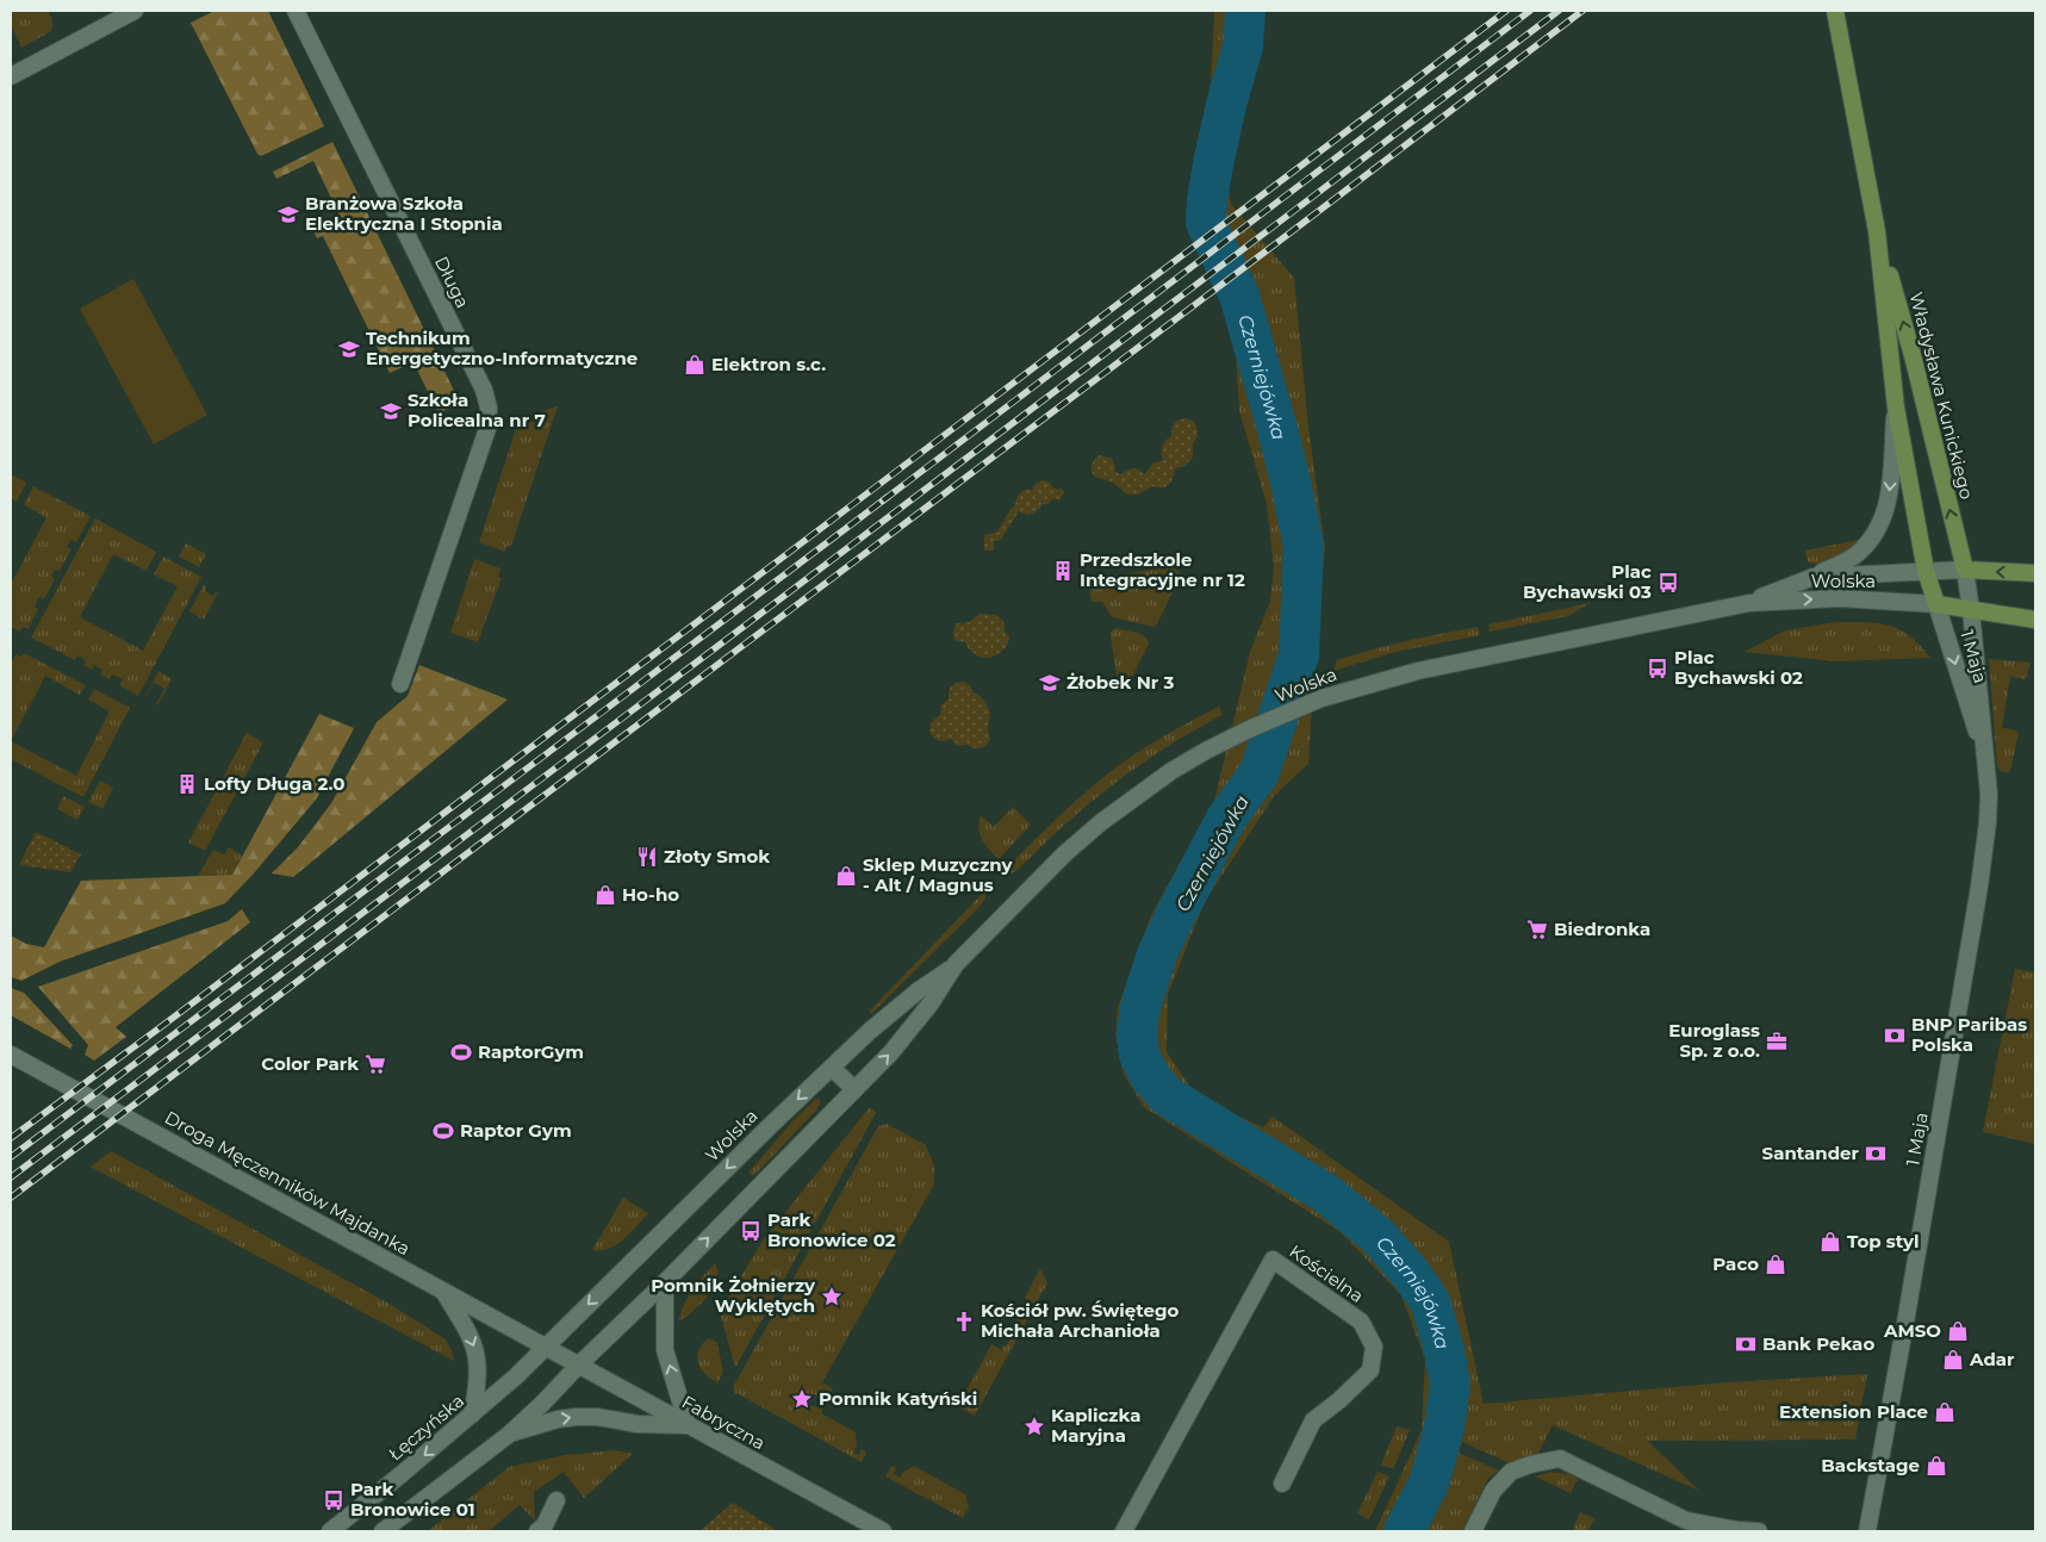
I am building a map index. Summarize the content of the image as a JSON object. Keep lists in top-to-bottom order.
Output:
{
  "streets": {
    "main road": ["Władysława Kunickiego"],
    "street": [
      "Długa",
      "Wolska",
      "1 Maja",
      "Droga Męczenników Majdanka",
      "Kościelna",
      "Fabryczna",
      "Łęczyńska"
    ]
  },
  "crossings": [
    ["Władysława Kunickiego", "Wolska"],
    ["Władysława Kunickiego", "1 Maja"],
    ["Wolska", "1 Maja"],
    ["Wolska", "Droga Męczenników Majdanka"],
    ["Wolska", "Fabryczna"],
    ["Wolska", "Łęczyńska"],
    ["Droga Męczenników Majdanka", "Fabryczna"],
    ["Droga Męczenników Majdanka", "Łęczyńska"],
    ["Fabryczna", "Łęczyńska"]
  ],
  "water": ["Czerniejówka"],
  "places": {
    "school or university": [
      "Branżowa Szkoła Elektryczna I Stopnia",
      "Technikum Energetyczno-Informatyczne",
      "Szkoła Policealna nr 7",
      "Żłobek Nr 3"
    ],
    "shop": [
      "Elektron s.c.",
      "Sklep Muzyczny - Alt / Magnus",
      "Ho-ho",
      "Top styl",
      "Paco",
      "AMSO",
      "Adar",
      "Extension Place",
      "Backstage"
    ],
    "building": ["Przedszkole Integracyjne nr 12", "Lofty Długa 2.0"],
    "bus stop": [
      "Plac Bychawski 03",
      "Plac Bychawski 02",
      "Park Bronowice 02",
      "Park Bronowice 01"
    ],
    "restaurant": ["Złoty Smok"],
    "supermarket": ["Biedronka", "Color Park"],
    "bank": ["BNP Paribas Polska", "Santander", "Bank Pekao"],
    "office": ["Euroglass Sp. z o.o."],
    "sports": ["RaptorGym", "Raptor Gym"],
    "place": ["Pomnik Żołnierzy Wyklętych", "Pomnik Katyński", "Kapliczka Maryjna"],
    "church": ["Kościół pw. Świętego Michała Archanioła"]
  }
}
